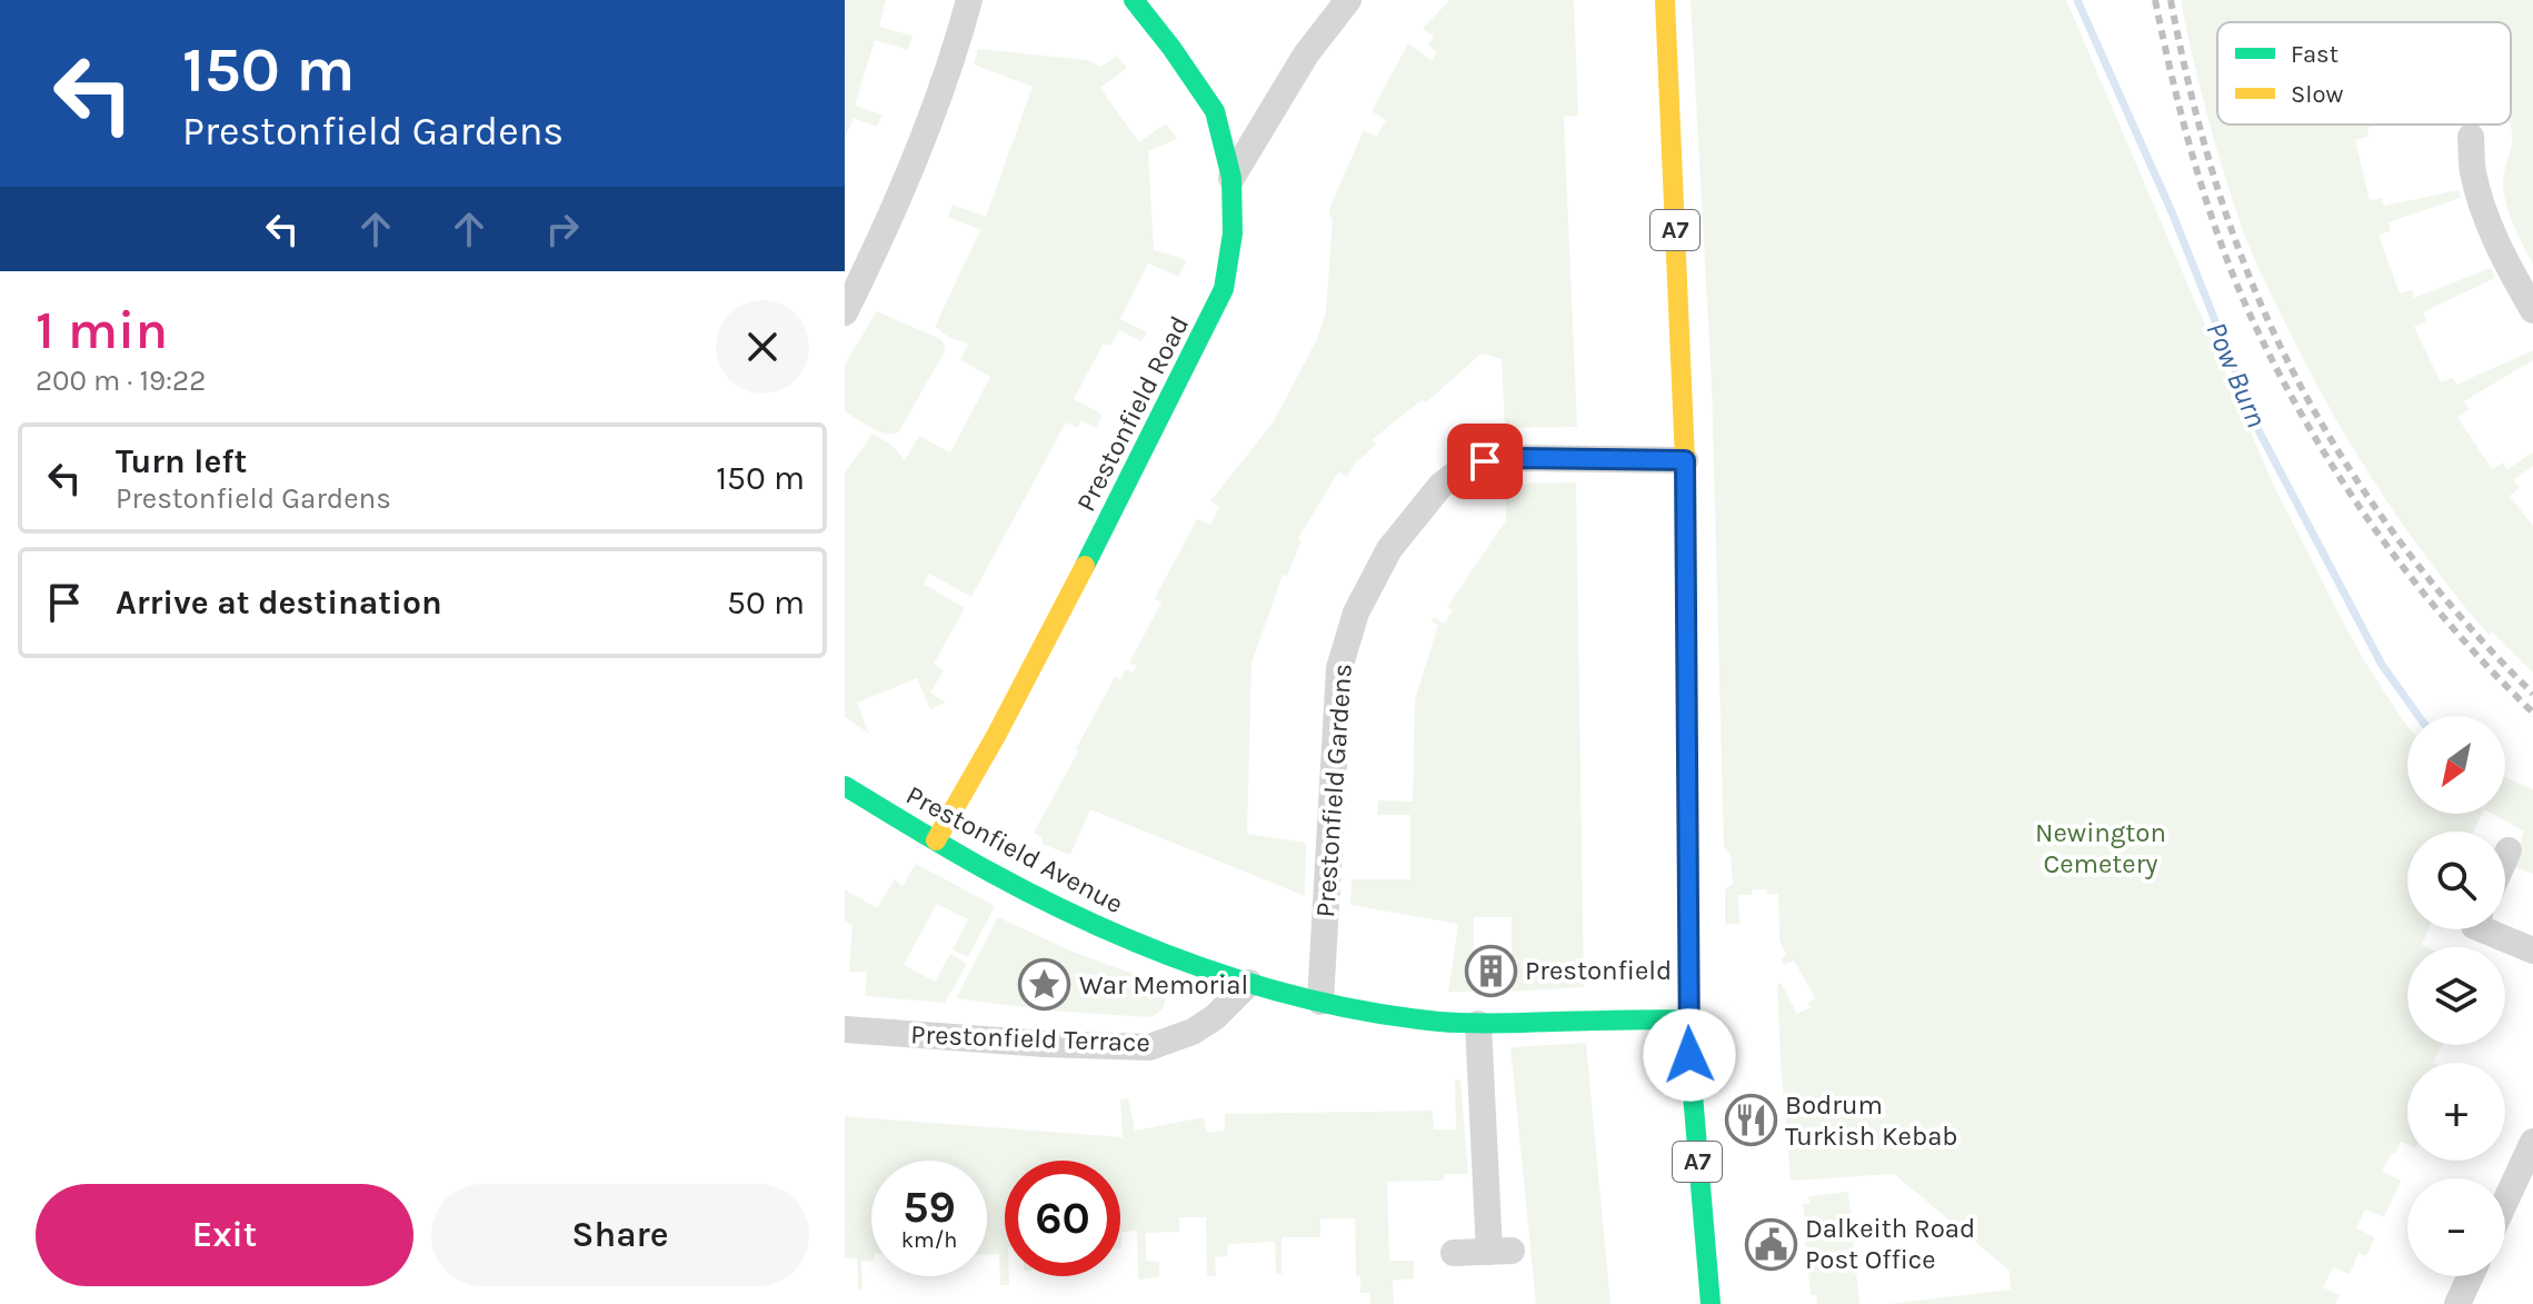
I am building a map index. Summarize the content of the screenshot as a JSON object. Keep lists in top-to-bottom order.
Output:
{
  "streets": {
    "street": [
      "A7",
      "Prestonfield Road",
      "Prestonfield Gardens",
      "Prestonfield Avenue",
      "Prestonfield Terrace"
    ]
  },
  "crossings": [
    ["A7", "Prestonfield Gardens"],
    ["A7", "Prestonfield Avenue"],
    ["Prestonfield Road", "Prestonfield Avenue"],
    ["Prestonfield Gardens", "Prestonfield Avenue"],
    ["Prestonfield Avenue", "Prestonfield Terrace"]
  ],
  "water": ["Pow Burn"],
  "parks": ["Newington Cemetery"],
  "places": {
    "building": ["Prestonfield"],
    "place": ["War Memorial"],
    "restaurant": ["Bodrum Turkish Kebab"],
    "public building": ["Dalkeith Road Post Office"]
  },
  "legend": ["Fast", "Slow"],
  "north": "bottom left",
  "page": {
    "turn": ["150 m", "Prestonfield Gardens"],
    "heading": ["1 min", "200 m · 19:22"],
    "list": [
      {
        "name": "Turn left",
        "note": "Prestonfield Gardens",
        "value": "150 m"
      },
      {
        "name": "Arrive at destination",
        "value": "50 m"
      }
    ],
    "map_buttons": ["+", "−"],
    "speed": "59 km/h",
    "limit": "60",
    "buttons": ["Exit", "Share"]
  }
}
